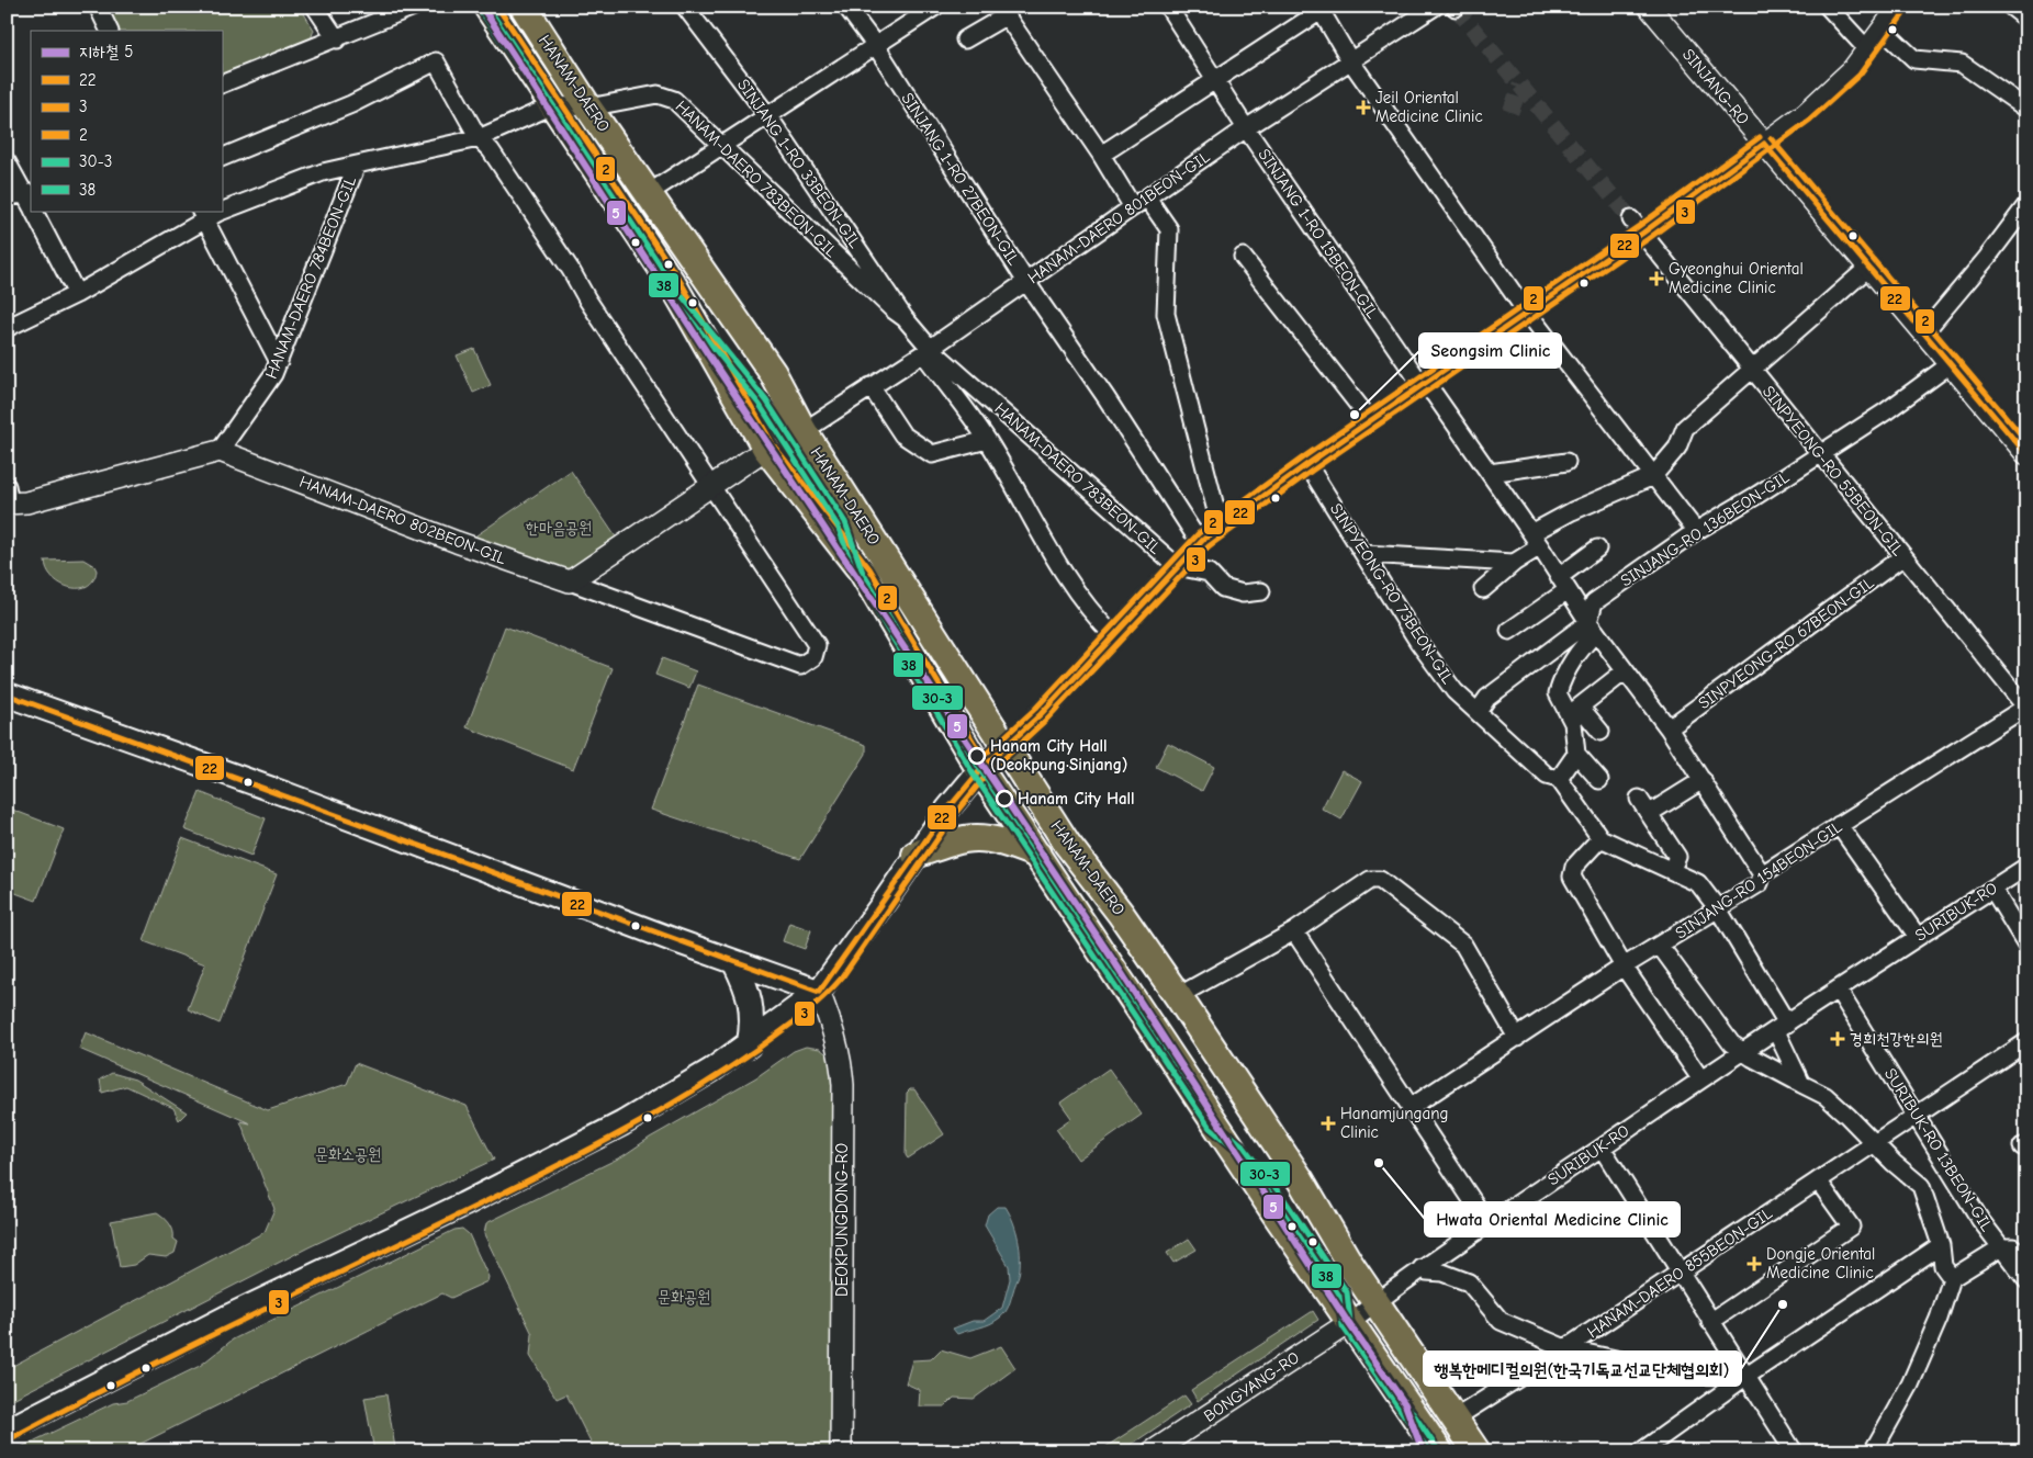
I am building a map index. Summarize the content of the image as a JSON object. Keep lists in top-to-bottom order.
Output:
{
  "streets": {
    "main road": ["HANAM-DAERO"],
    "street": [
      "SINJANG-RO",
      "SINJANG 1-RO 33BEON-GIL",
      "HANAM-DAERO 783BEON-GIL",
      "SINJANG 1-RO 27BEON-GIL",
      "HANAM-DAERO 801BEON-GIL",
      "SINJANG 1-RO 15BEON-GIL",
      "HANAM-DAERO 784BEON-GIL",
      "SINPYEONG-RO 55BEON-GIL",
      "HANAM-DAERO 802BEON-GIL",
      "SINJANG-RO 136BEON-GIL",
      "SINPYEONG-RO 73BEON-GIL",
      "SINPYEONG-RO 67BEON-GIL",
      "SINJANG-RO 154BEON-GIL",
      "SURIBUK-RO",
      "SURIBUK-RO 13BEON-GIL",
      "DEOKPUNGDONG-RO",
      "HANAM-DAERO 855BEON-GIL",
      "BONGYANG-RO"
    ]
  },
  "crossings": [
    ["HANAM-DAERO", "HANAM-DAERO 783BEON-GIL"],
    ["HANAM-DAERO", "HANAM-DAERO 801BEON-GIL"],
    ["HANAM-DAERO", "HANAM-DAERO 784BEON-GIL"],
    ["HANAM-DAERO", "SURIBUK-RO"],
    ["HANAM-DAERO", "HANAM-DAERO 855BEON-GIL"],
    ["HANAM-DAERO", "BONGYANG-RO"],
    ["SINJANG-RO", "SINJANG-RO 136BEON-GIL"],
    ["SINJANG 1-RO 33BEON-GIL", "HANAM-DAERO 783BEON-GIL"],
    ["SINJANG 1-RO 33BEON-GIL", "HANAM-DAERO 801BEON-GIL"],
    ["HANAM-DAERO 783BEON-GIL", "HANAM-DAERO 801BEON-GIL"],
    ["HANAM-DAERO 783BEON-GIL", "HANAM-DAERO 784BEON-GIL"],
    ["SINJANG 1-RO 27BEON-GIL", "HANAM-DAERO 801BEON-GIL"],
    ["HANAM-DAERO 801BEON-GIL", "SINJANG 1-RO 15BEON-GIL"],
    ["HANAM-DAERO 784BEON-GIL", "HANAM-DAERO 802BEON-GIL"],
    ["SINPYEONG-RO 55BEON-GIL", "SINJANG-RO 136BEON-GIL"],
    ["SINPYEONG-RO 55BEON-GIL", "SINPYEONG-RO 67BEON-GIL"],
    ["SINPYEONG-RO 55BEON-GIL", "SINJANG-RO 154BEON-GIL"],
    ["SINJANG-RO 136BEON-GIL", "SINPYEONG-RO 73BEON-GIL"],
    ["SURIBUK-RO", "SURIBUK-RO 13BEON-GIL"],
    ["SURIBUK-RO", "BONGYANG-RO"],
    ["SURIBUK-RO 13BEON-GIL", "HANAM-DAERO 855BEON-GIL"]
  ],
  "parks": ["한마음공원", "문화소공원", "문화공원"],
  "places": {
    "health": [
      "Jeil Oriental Medicine Clinic",
      "Gyeonghui Oriental Medicine Clinic",
      "경희천강한의원",
      "Hanamjungang Clinic",
      "Dongje Oriental Medicine Clinic"
    ],
    "other": [
      "Seongsim Clinic",
      "Hanam City Hall (Deokpung·Sinjang)",
      "Hanam City Hall",
      "Hwata Oriental Medicine Clinic",
      "행복한메디컬의원(한국기독교선교단체협의회)"
    ]
  },
  "lines": [
    "metro line 5",
    "transit line 2",
    "transit line 30-3",
    "transit line 3",
    "transit line 38",
    "transit line 22"
  ],
  "legend": [
    "지하철 5",
    "22",
    "3",
    "2",
    "30-3",
    "38"
  ]
}
